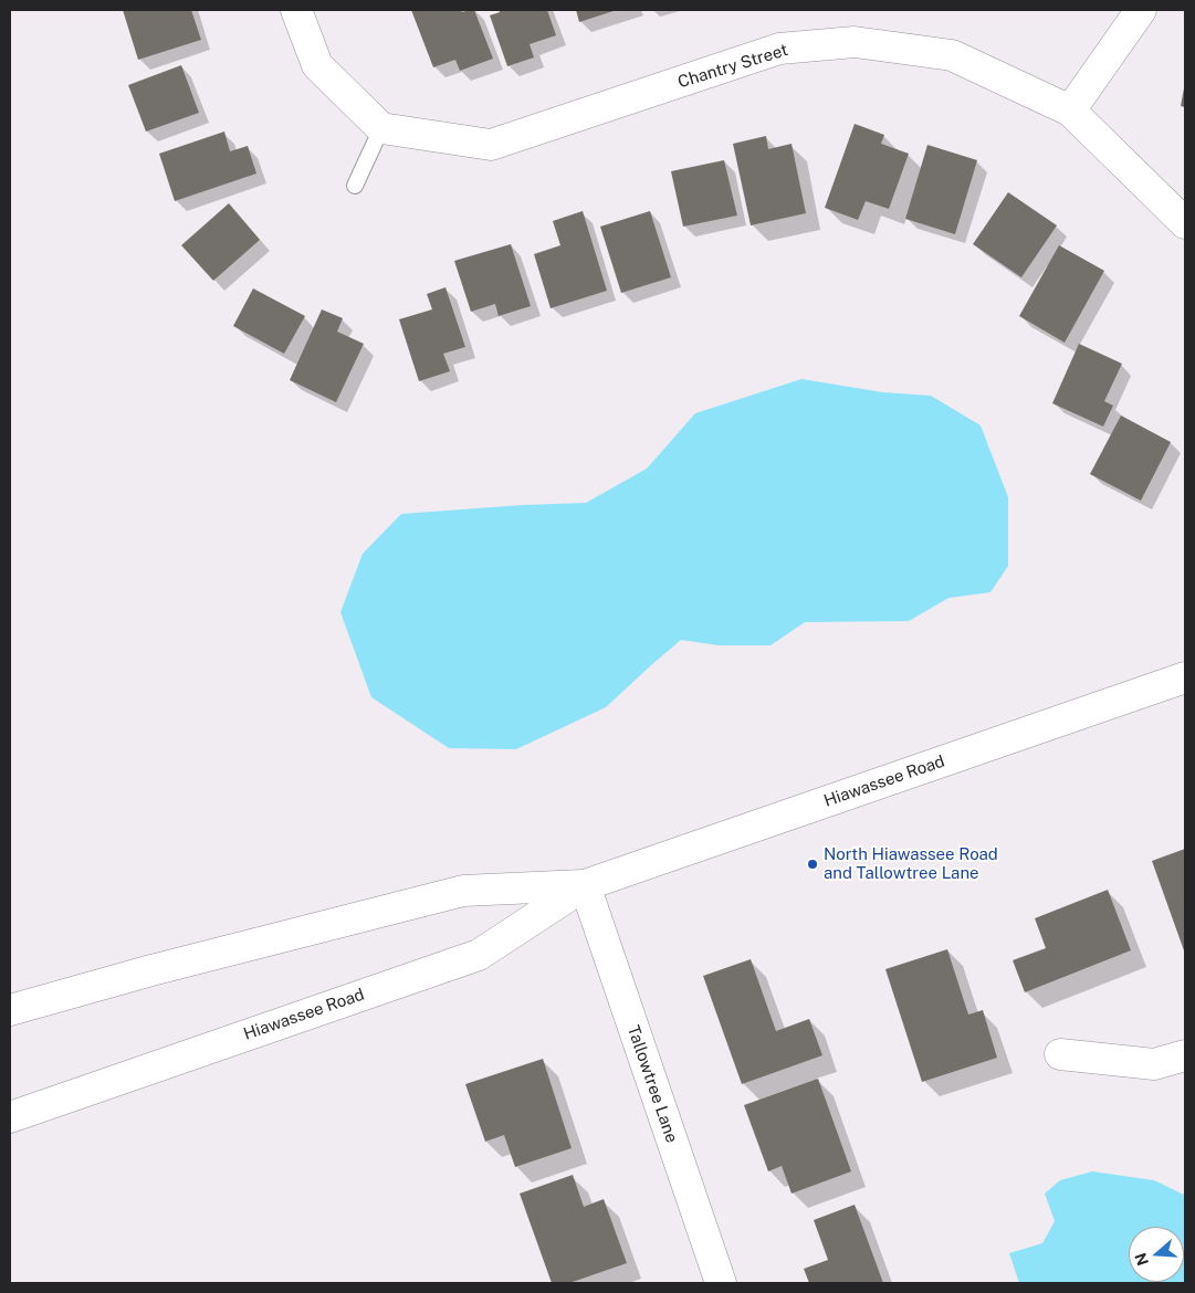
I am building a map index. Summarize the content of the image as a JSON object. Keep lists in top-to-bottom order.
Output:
{
  "streets": {
    "main road": ["Chantry Street", "Hiawassee Road", "Tallowtree Lane"]
  },
  "crossings": [
    ["Hiawassee Road", "Tallowtree Lane"]
  ],
  "places": ["North Hiawassee Road and Tallowtree Lane"],
  "north": "left"
}
